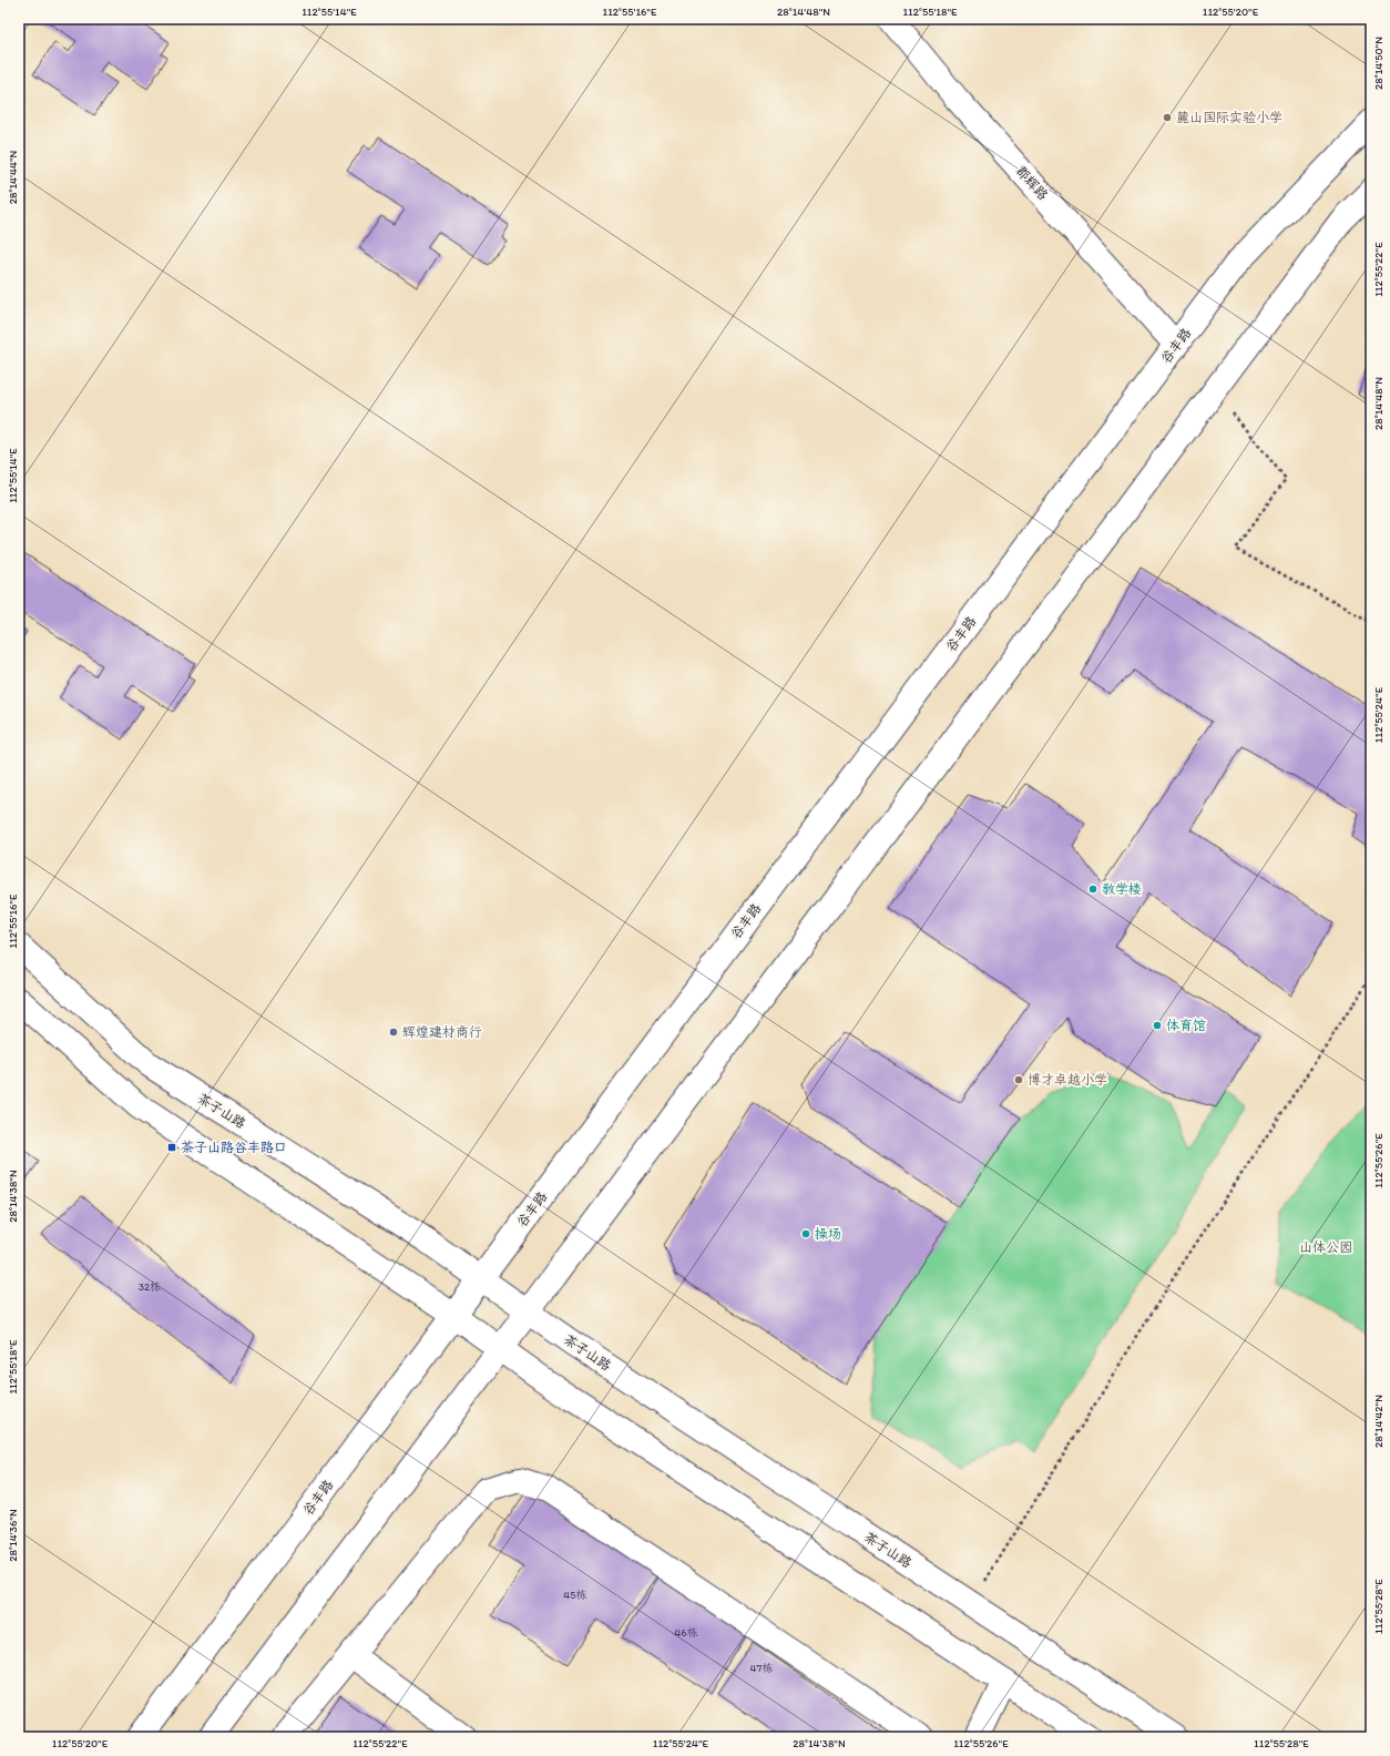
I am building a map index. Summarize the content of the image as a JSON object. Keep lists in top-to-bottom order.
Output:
{
  "streets": {
    "street": ["郡辉路", "谷丰路", "茶子山路"]
  },
  "crossings": [
    ["郡辉路", "谷丰路"],
    ["谷丰路", "茶子山路"]
  ],
  "parks": ["山体公园"],
  "places": {
    "other": [
      "麓山国际实验小学",
      "教学楼",
      "体育馆",
      "辉煌建材商行",
      "博才卓越小学",
      "操场"
    ],
    "transit": ["茶子山路谷丰路口"]
  },
  "house_numbers": [
    "32栋",
    "45栋",
    "46栋",
    "47栋"
  ],
  "coordinates": [
    "112°55'14\"E",
    "112°55'16\"E",
    "28°14'48\"N",
    "112°55'18\"E",
    "112°55'20\"E",
    "28°14'50\"N",
    "28°14'44\"N",
    "112°55'22\"E",
    "112°55'24\"E",
    "112°55'26\"E",
    "28°14'38\"N",
    "28°14'42\"N",
    "28°14'36\"N",
    "112°55'28\"E"
  ]
}
